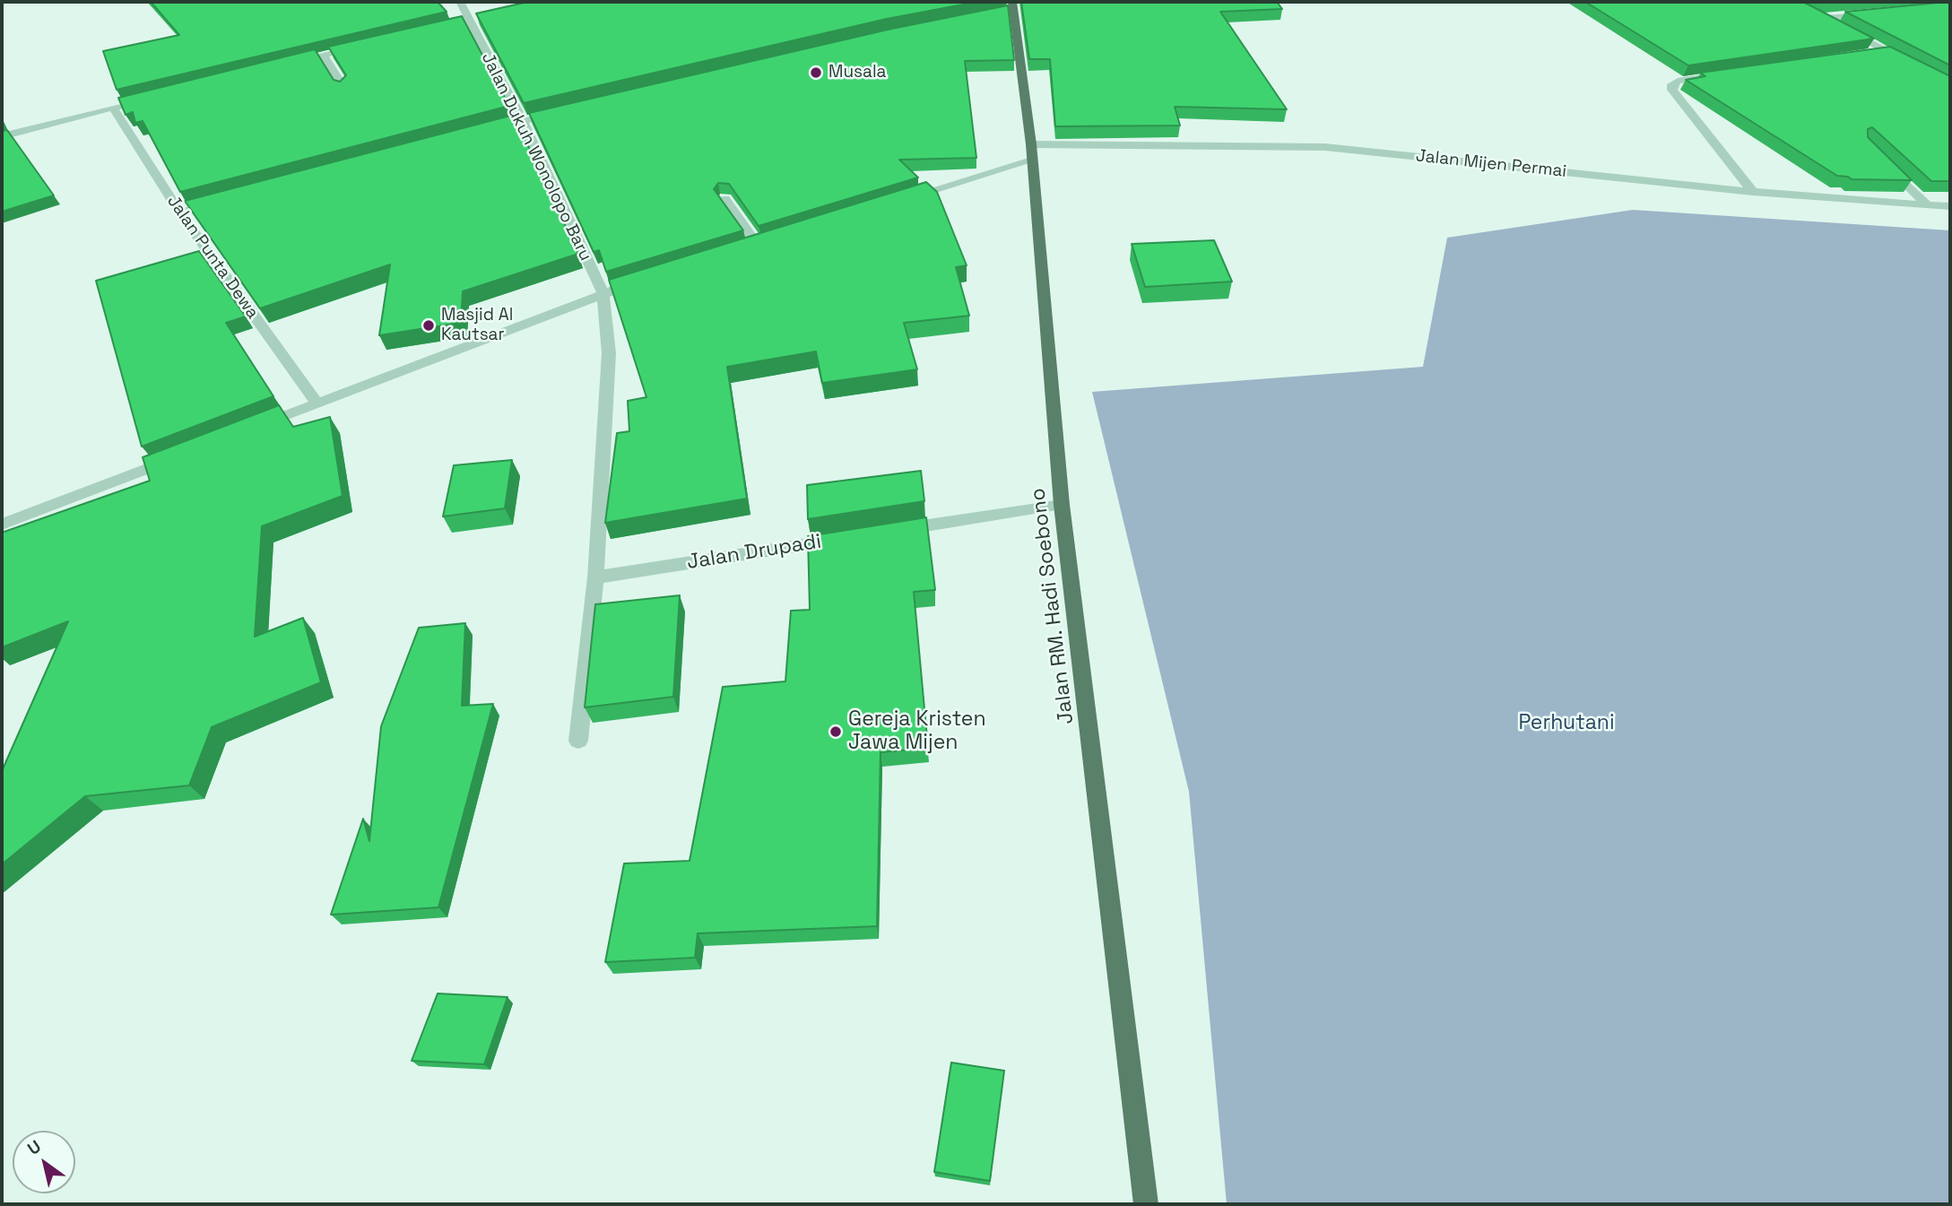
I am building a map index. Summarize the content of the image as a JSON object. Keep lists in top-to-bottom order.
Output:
{
  "streets": {
    "main road": ["Jalan RM. Hadi Soebono"],
    "street": [
      "Jalan Dukuh Wonolopo Baru",
      "Jalan Mijen Permai",
      "Jalan Punta Dewa",
      "Jalan Drupadi"
    ]
  },
  "crossings": [
    ["Jalan Mijen Permai", "Jalan RM. Hadi Soebono"]
  ],
  "parks": ["Perhutani"],
  "places": ["Musala", "Masjid Al Kautsar", "Gereja Kristen Jawa Mijen"],
  "north": "top left"
}
